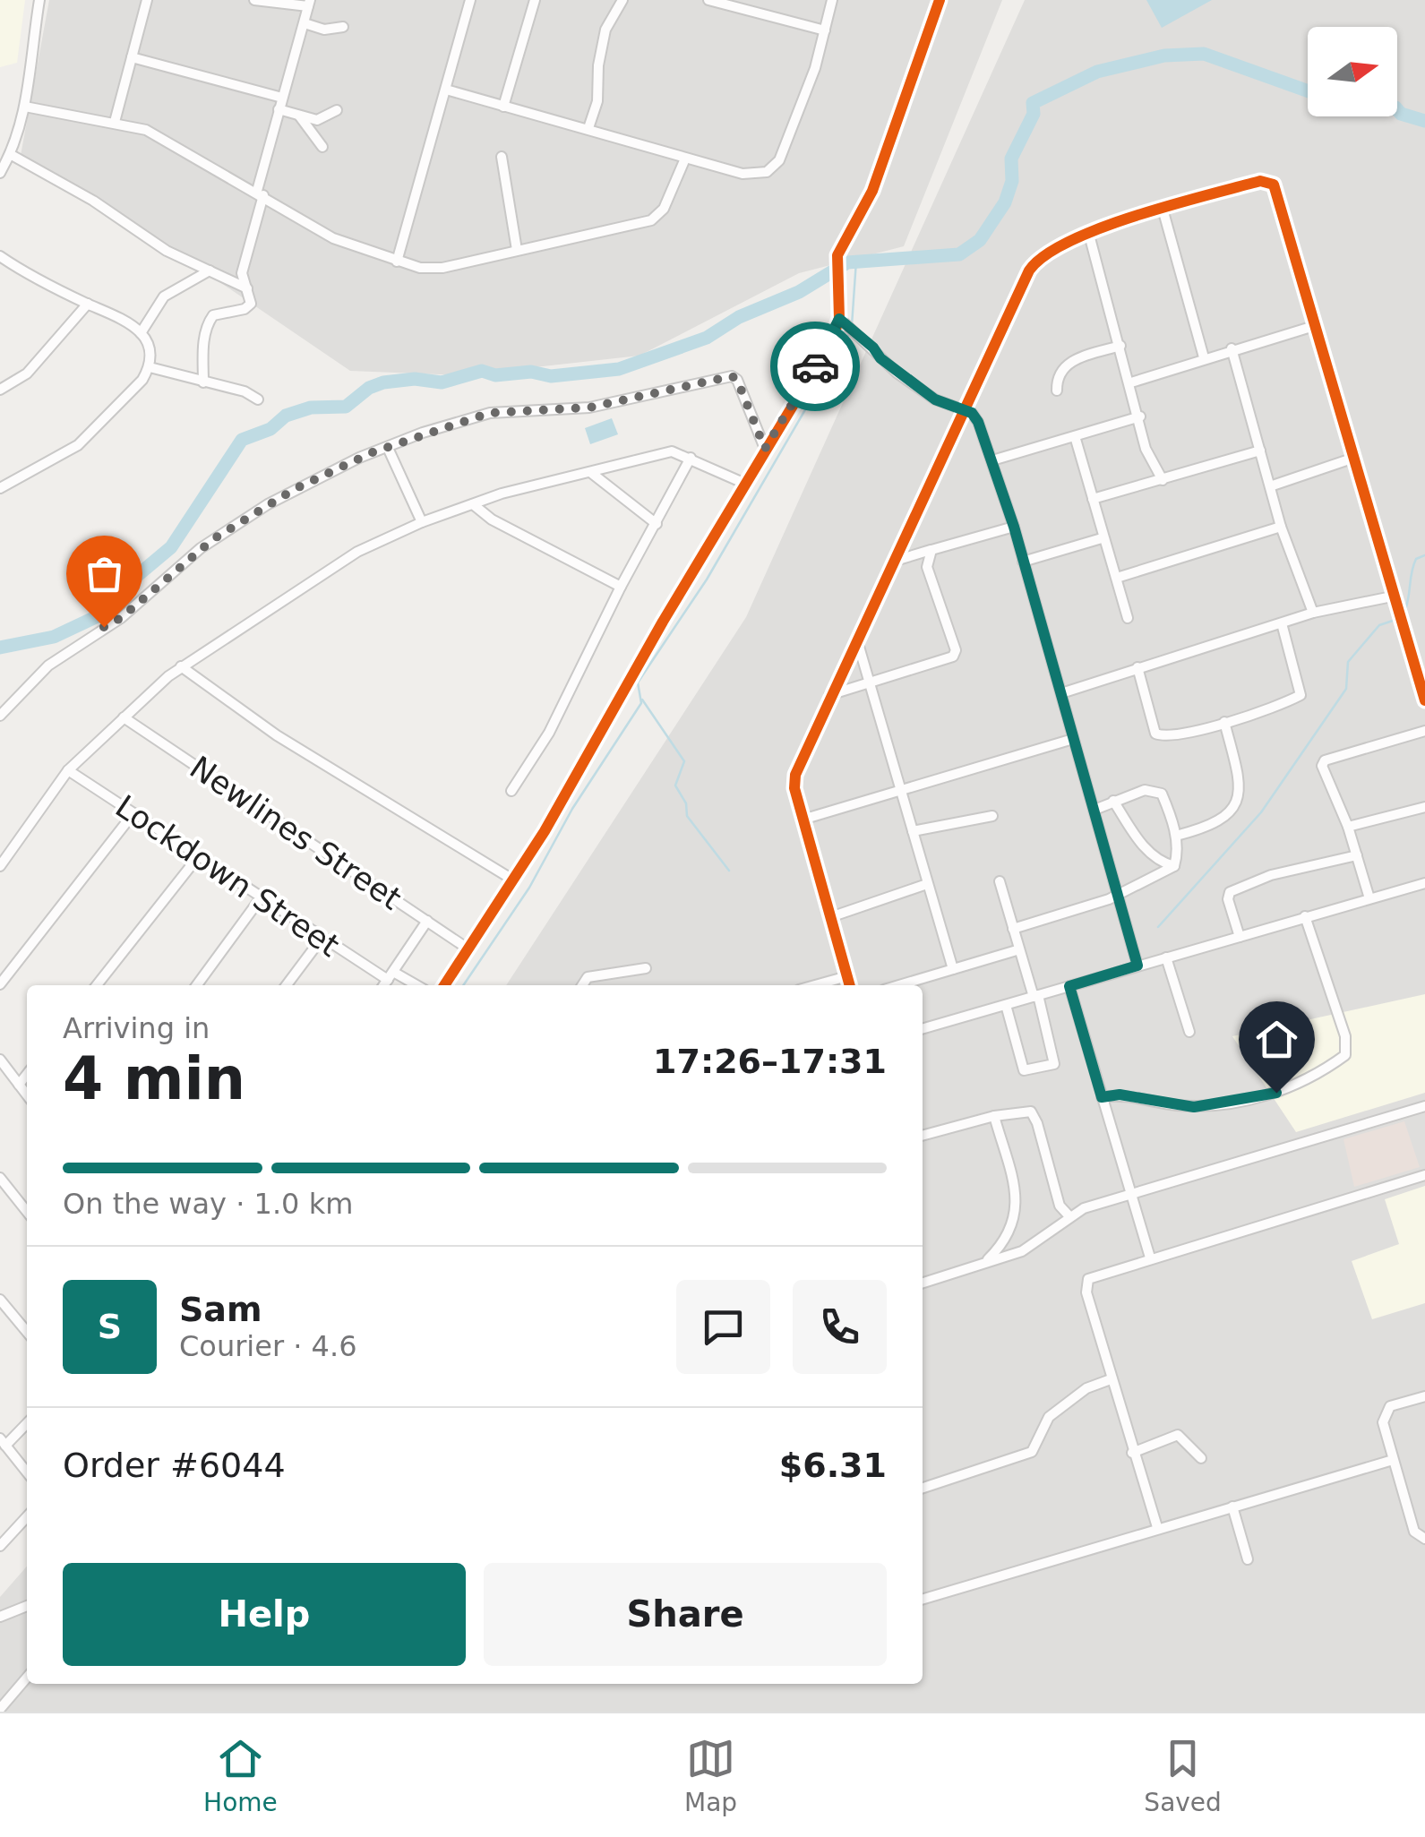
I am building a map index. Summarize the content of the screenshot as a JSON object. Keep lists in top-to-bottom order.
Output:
{
  "streets": {
    "street": ["Newlines Street", "Lockdown Street"]
  },
  "north": "right",
  "page": {
    "heading": ["4 min", "Arriving in", "17:26–17:31"],
    "panel": [
      "Sam",
      "Courier · 4.6",
      "Order #6044",
      "$6.31"
    ],
    "bar": "On the way · 1.0 km",
    "round": "S",
    "buttons": ["Help", "Share"],
    "tabs": ["Home", "Map", "Saved"]
  }
}
